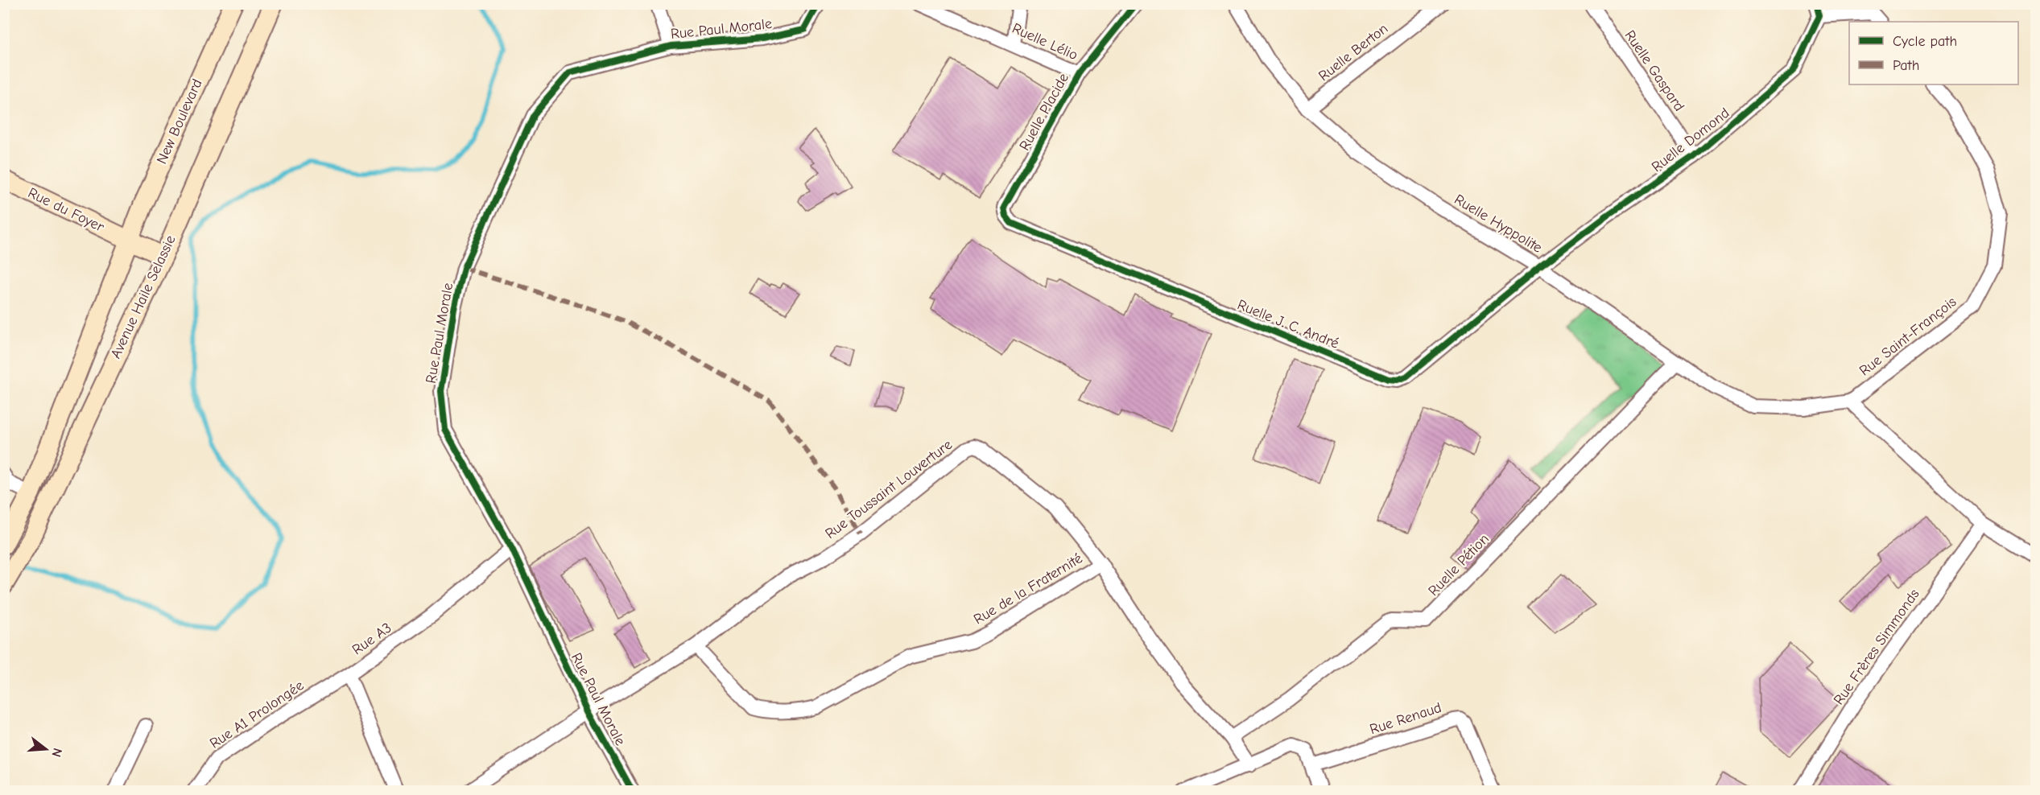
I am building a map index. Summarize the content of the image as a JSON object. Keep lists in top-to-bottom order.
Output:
{
  "streets": {
    "street": [
      "Rue Paul Morale",
      "Ruelle Lélio",
      "Ruelle Berton",
      "Ruelle Gaspard",
      "Ruelle Placide",
      "New Boulevard",
      "Ruelle Domond",
      "Rue du Foyer",
      "Ruelle Hyppolite",
      "Avenue Haile Selassie",
      "Ruelle J. C. André",
      "Rue Saint-François",
      "Rue Toussaint Louverture",
      "Ruelle Pétion",
      "Rue de la Fraternité",
      "Rue A3",
      "Rue Frères Simmonds",
      "Rue A1 Prolongée",
      "Rue Renaud"
    ]
  },
  "crossings": [
    ["Rue Paul Morale", "Rue Toussaint Louverture"],
    ["Rue Paul Morale", "Rue A3"],
    ["Ruelle Lélio", "Ruelle Placide"],
    ["Ruelle Berton", "Ruelle Hyppolite"],
    ["Ruelle Gaspard", "Ruelle Domond"],
    ["Ruelle Placide", "Ruelle J. C. André"],
    ["New Boulevard", "Rue du Foyer"],
    ["New Boulevard", "Avenue Haile Selassie"],
    ["Ruelle Domond", "Ruelle Hyppolite"],
    ["Ruelle Domond", "Ruelle J. C. André"],
    ["Rue du Foyer", "Avenue Haile Selassie"],
    ["Ruelle Hyppolite", "Ruelle J. C. André"],
    ["Ruelle Hyppolite", "Rue Saint-François"],
    ["Ruelle Hyppolite", "Ruelle Pétion"],
    ["Rue Toussaint Louverture", "Ruelle Pétion"],
    ["Rue Toussaint Louverture", "Rue de la Fraternité"],
    ["Rue A3", "Rue A1 Prolongée"]
  ],
  "legend": ["Cycle path", "Path"],
  "north": "right"
}
